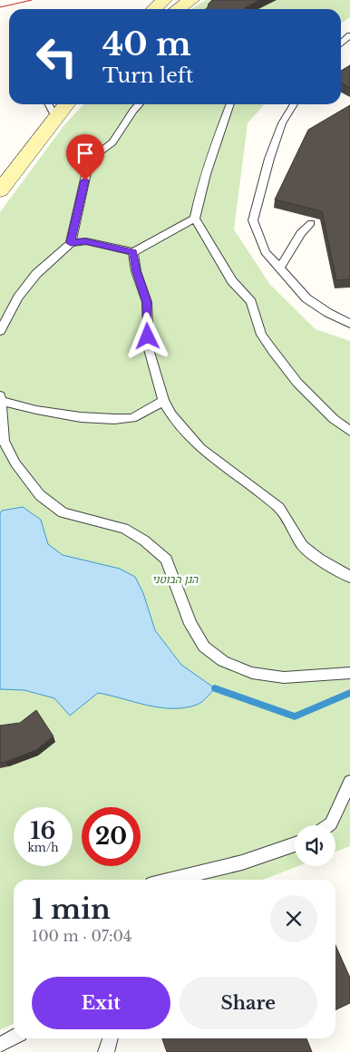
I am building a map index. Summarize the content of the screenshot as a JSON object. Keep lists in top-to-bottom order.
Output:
{
  "parks": ["הגן הבוטני"],
  "page": {
    "turn": ["40 m", "Turn left"],
    "speed": "16 km/h",
    "limit": "20",
    "heading": ["1 min", "100 m · 07:04"],
    "buttons": ["Exit", "Share"]
  }
}
